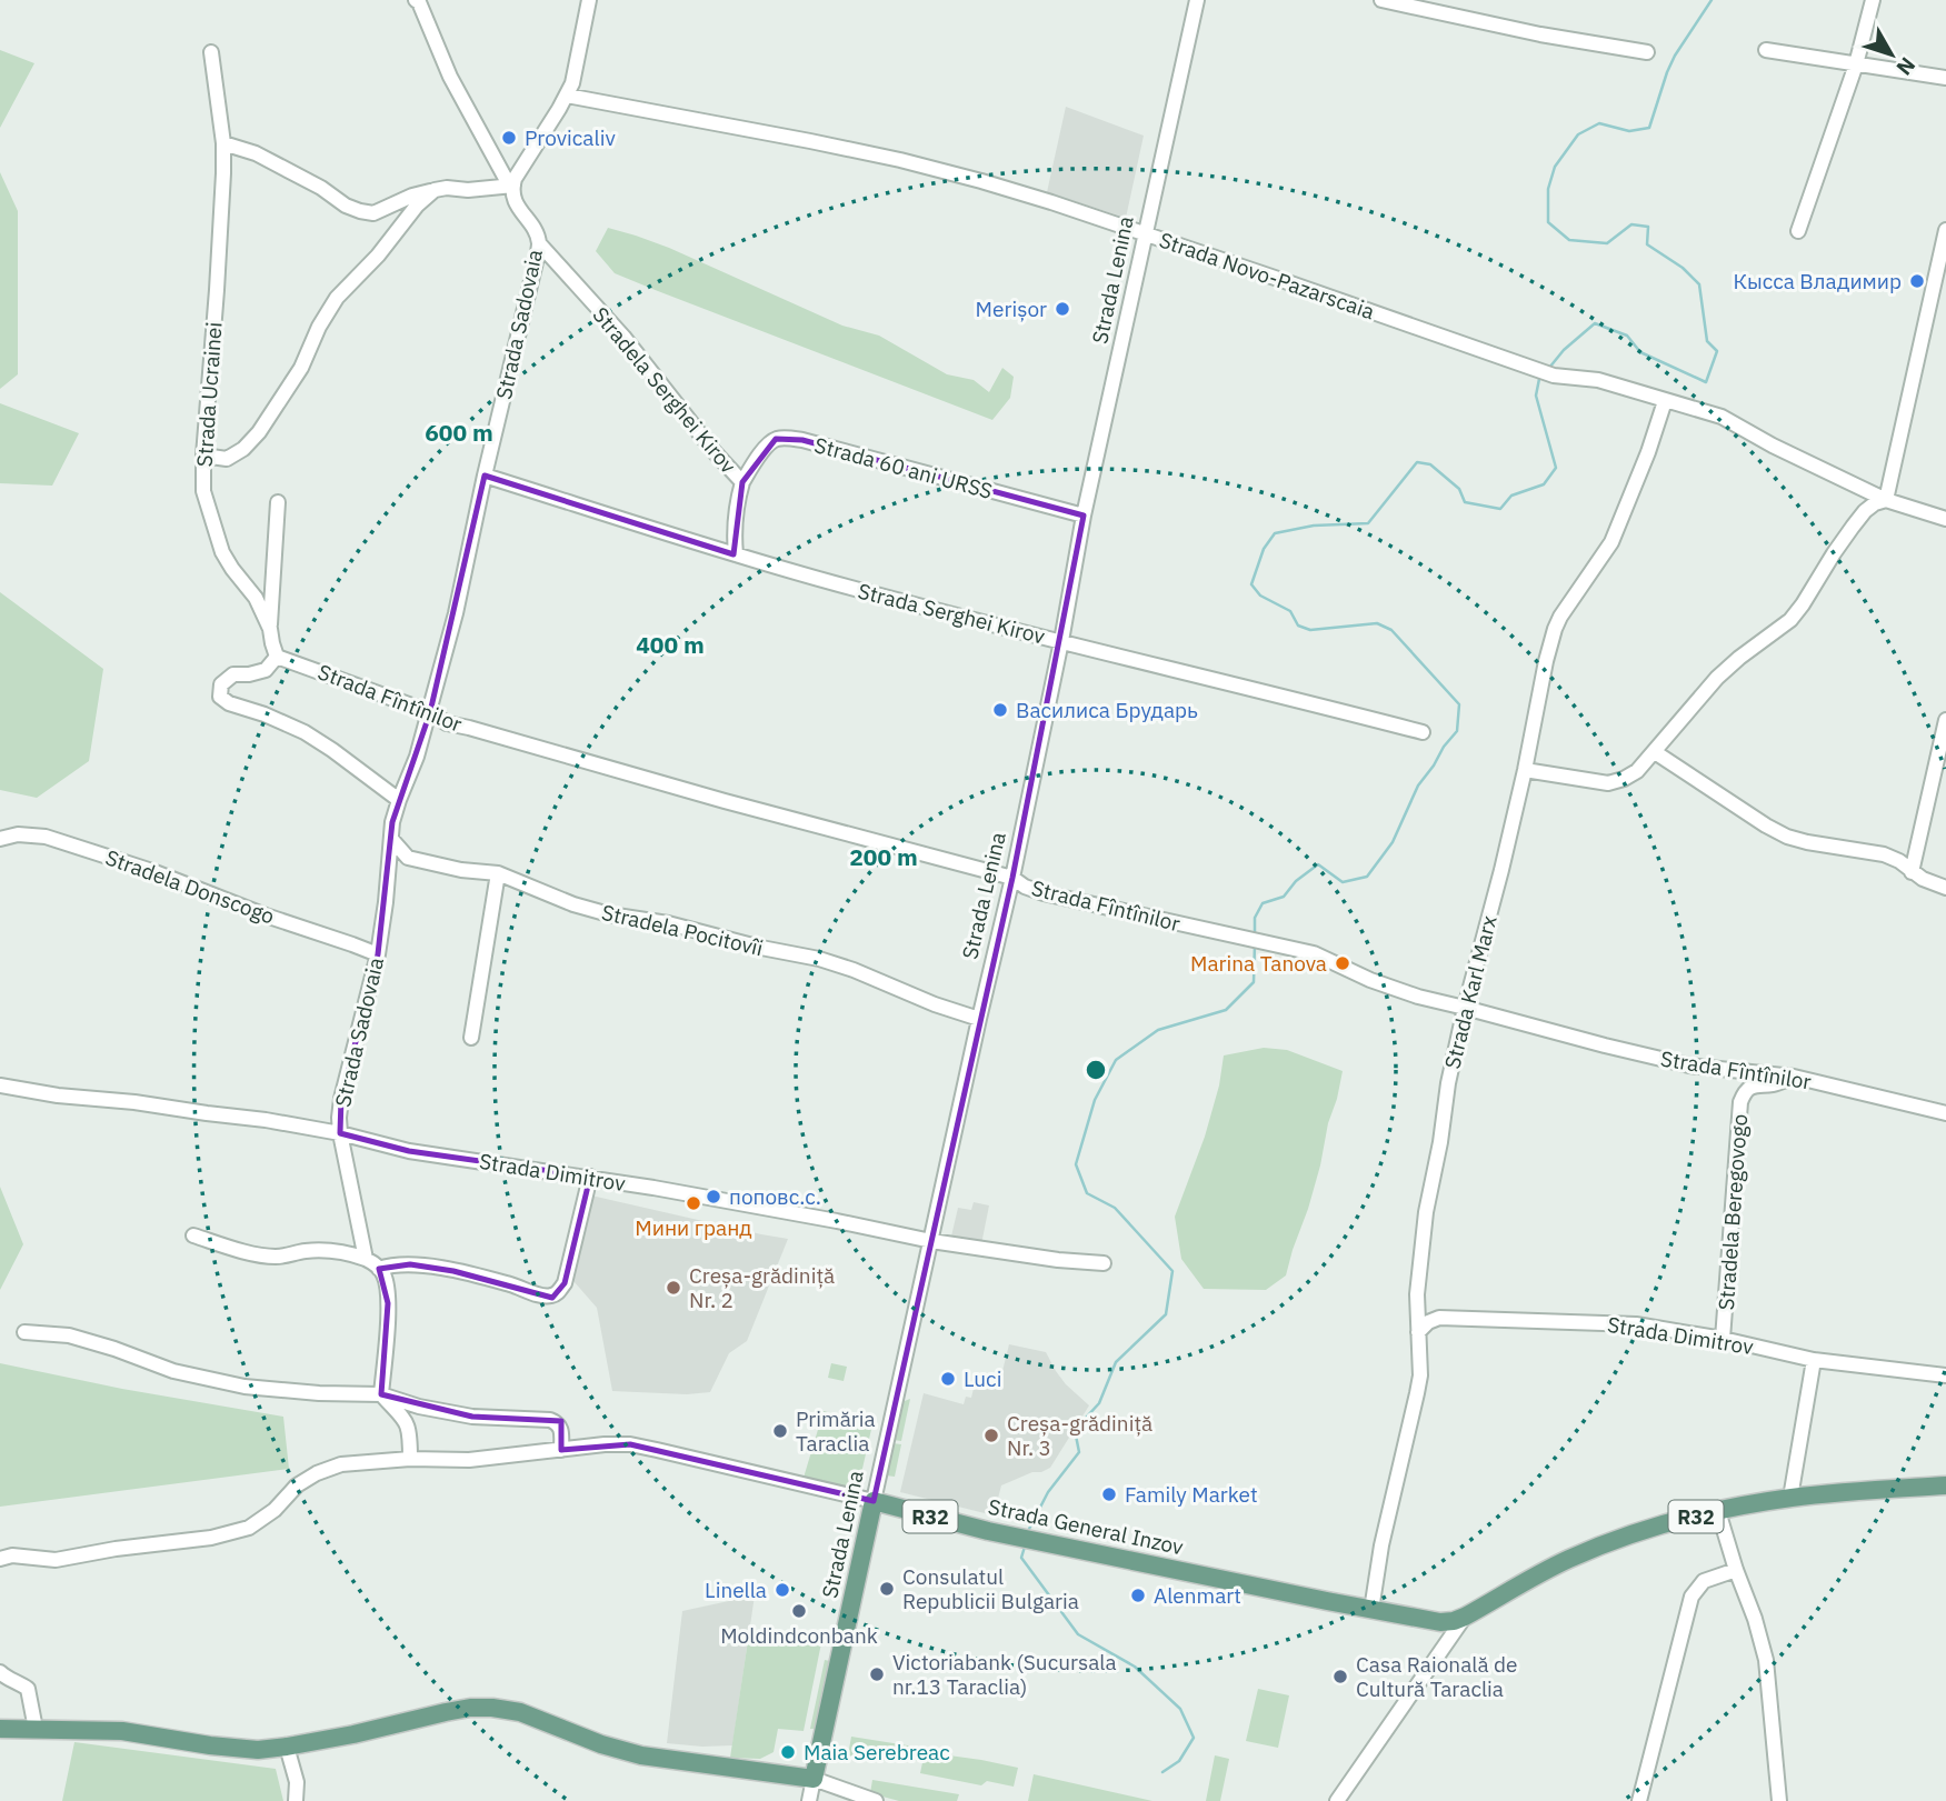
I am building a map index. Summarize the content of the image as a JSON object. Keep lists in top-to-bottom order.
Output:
{
  "streets": {
    "main road": ["Strada Lenina", "R32", "Strada General Inzov"],
    "street": [
      "Strada Novo-Pazarscaia",
      "Strada Sadovaia",
      "Stradela Serghei Kirov",
      "Strada Ucrainei",
      "Strada 60 ani URSS",
      "Strada Serghei Kirov",
      "Strada Fîntînilor",
      "Stradela Donscogo",
      "Stradela Pocitovîi",
      "Strada Karl Marx",
      "Strada Dimitrov",
      "Stradela Beregovogo"
    ]
  },
  "crossings": [
    ["Strada Novo-Pazarscaia", "Strada Lenina"],
    ["Strada Novo-Pazarscaia", "Strada Karl Marx"],
    ["Strada Lenina", "Strada 60 ani URSS"],
    ["Strada Lenina", "Strada Serghei Kirov"],
    ["Strada Lenina", "Strada Fîntînilor"],
    ["Strada Lenina", "Stradela Pocitovîi"],
    ["Strada Lenina", "Strada Dimitrov"],
    ["Strada Lenina", "Strada General Inzov"],
    ["Strada Sadovaia", "Stradela Serghei Kirov"],
    ["Strada Sadovaia", "Strada Serghei Kirov"],
    ["Strada Sadovaia", "Strada Fîntînilor"],
    ["Strada Sadovaia", "Stradela Donscogo"],
    ["Strada Sadovaia", "Stradela Pocitovîi"],
    ["Strada Sadovaia", "Strada Dimitrov"],
    ["Stradela Serghei Kirov", "Strada 60 ani URSS"],
    ["Stradela Serghei Kirov", "Strada Serghei Kirov"],
    ["Strada Ucrainei", "Strada Fîntînilor"],
    ["Strada Fîntînilor", "Strada Karl Marx"],
    ["Strada Fîntînilor", "Stradela Beregovogo"],
    ["Strada Karl Marx", "Strada Dimitrov"],
    ["Strada Karl Marx", "Strada General Inzov"],
    ["Strada Dimitrov", "Stradela Beregovogo"],
    ["R32", "Strada General Inzov"]
  ],
  "places": [
    "Provicaliv",
    "Кысса Владимир",
    "Merișor",
    "Василиса Брударь",
    "Marina Tanova",
    "поповс.с.",
    "Мини гранд",
    "Creșa-grădiniță Nr. 2",
    "Luci",
    "Primăria Taraclia",
    "Creșa-grădiniță Nr. 3",
    "Family Market",
    "Consulatul Republicii Bulgaria",
    "Linella",
    "Alenmart",
    "Moldindconbank",
    "Victoriabank (Sucursala nr.13 Taraclia)",
    "Casa Raională de Cultură Taraclia",
    "Maia Serebreac"
  ],
  "north": "bottom right",
  "rings": ["600 m", "400 m", "200 m"]
}
